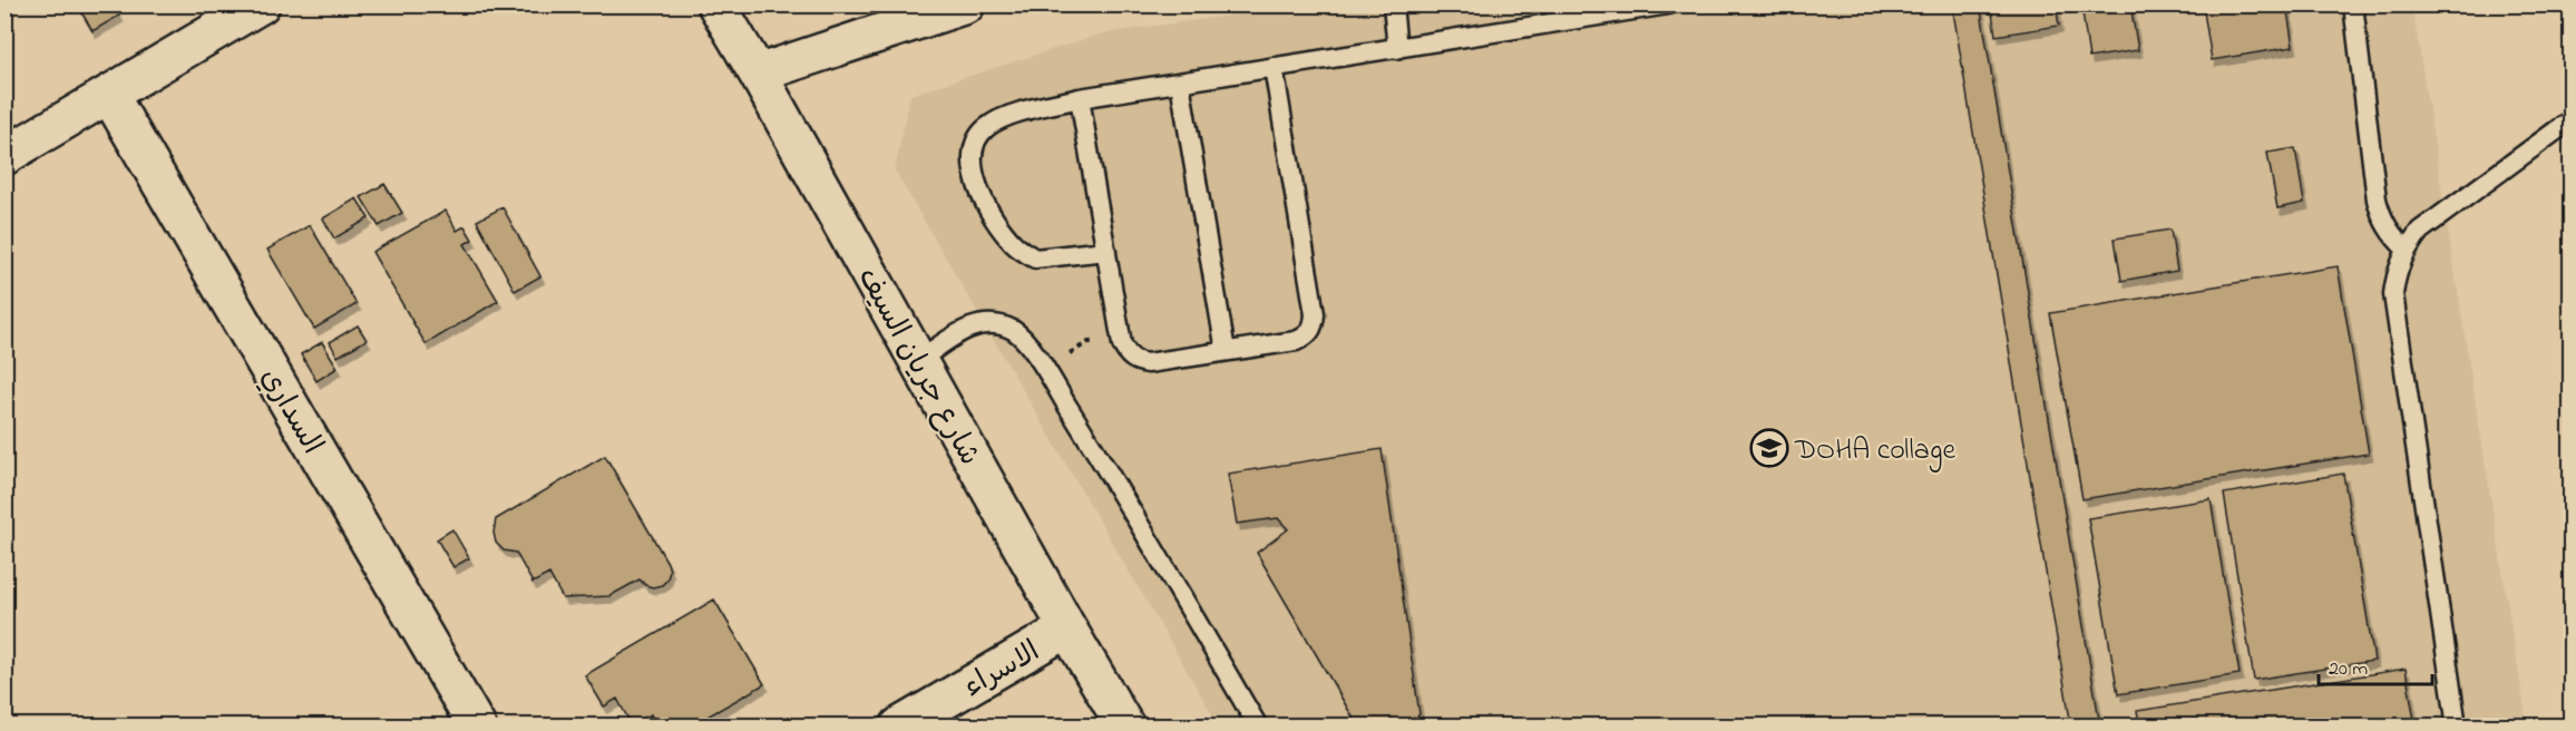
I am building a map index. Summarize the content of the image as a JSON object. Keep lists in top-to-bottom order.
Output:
{
  "streets": {
    "street": ["شارع جريان السيف", "السداري", "الاسراء"]
  },
  "crossings": [
    ["شارع جريان السيف", "الاسراء"]
  ],
  "places": {
    "school or university": ["DOHA collage"]
  },
  "scale_bar": "20 m"
}
